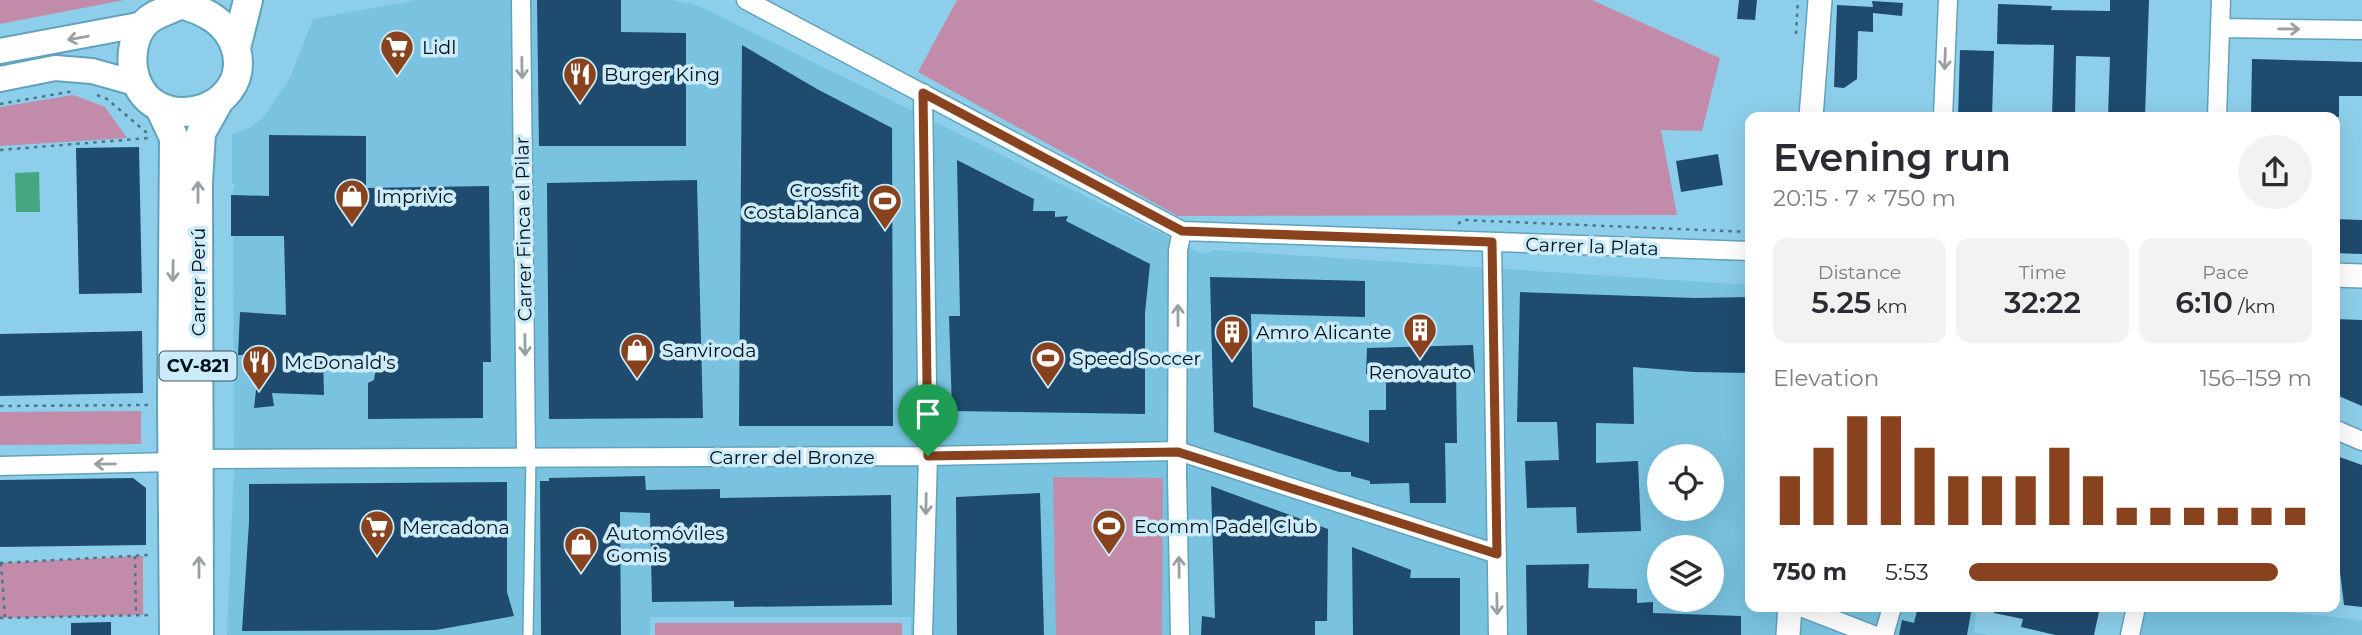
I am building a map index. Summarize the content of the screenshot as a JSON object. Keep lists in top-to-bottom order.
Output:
{
  "streets": {
    "main road": ["Carrer Perú", "CV-821"],
    "street": ["Carrer Finca el Pilar", "Carrer la Plata", "Carrer del Bronze"]
  },
  "crossings": [
    ["Carrer Finca el Pilar", "Carrer del Bronze"],
    ["Carrer Perú", "CV-821"],
    ["Carrer Perú", "Carrer del Bronze"]
  ],
  "one_way": ["Carrer Finca el Pilar"],
  "places": {
    "supermarket": ["Lidl", "Mercadona"],
    "restaurant": ["Burger King", "McDonald's"],
    "shop": ["Imprivic", "Sanviroda", "Automóviles Gomis"],
    "sports": ["Crossfit Costablanca", "Speed Soccer", "Ecomm Padel Club"],
    "building": ["Renovauto", "Amro Alicante"]
  },
  "page": {
    "heading": ["Evening run", "20:15 · 7 × 750 m"],
    "stats": [
      ["Distance", "5.25 km"],
      ["Time", "32:22"],
      ["Pace", "6:10 /km"]
    ],
    "chart": ["Elevation", "156–159 m"],
    "list": [
      {
        "name": "750 m",
        "note": "5:53"
      }
    ]
  }
}
